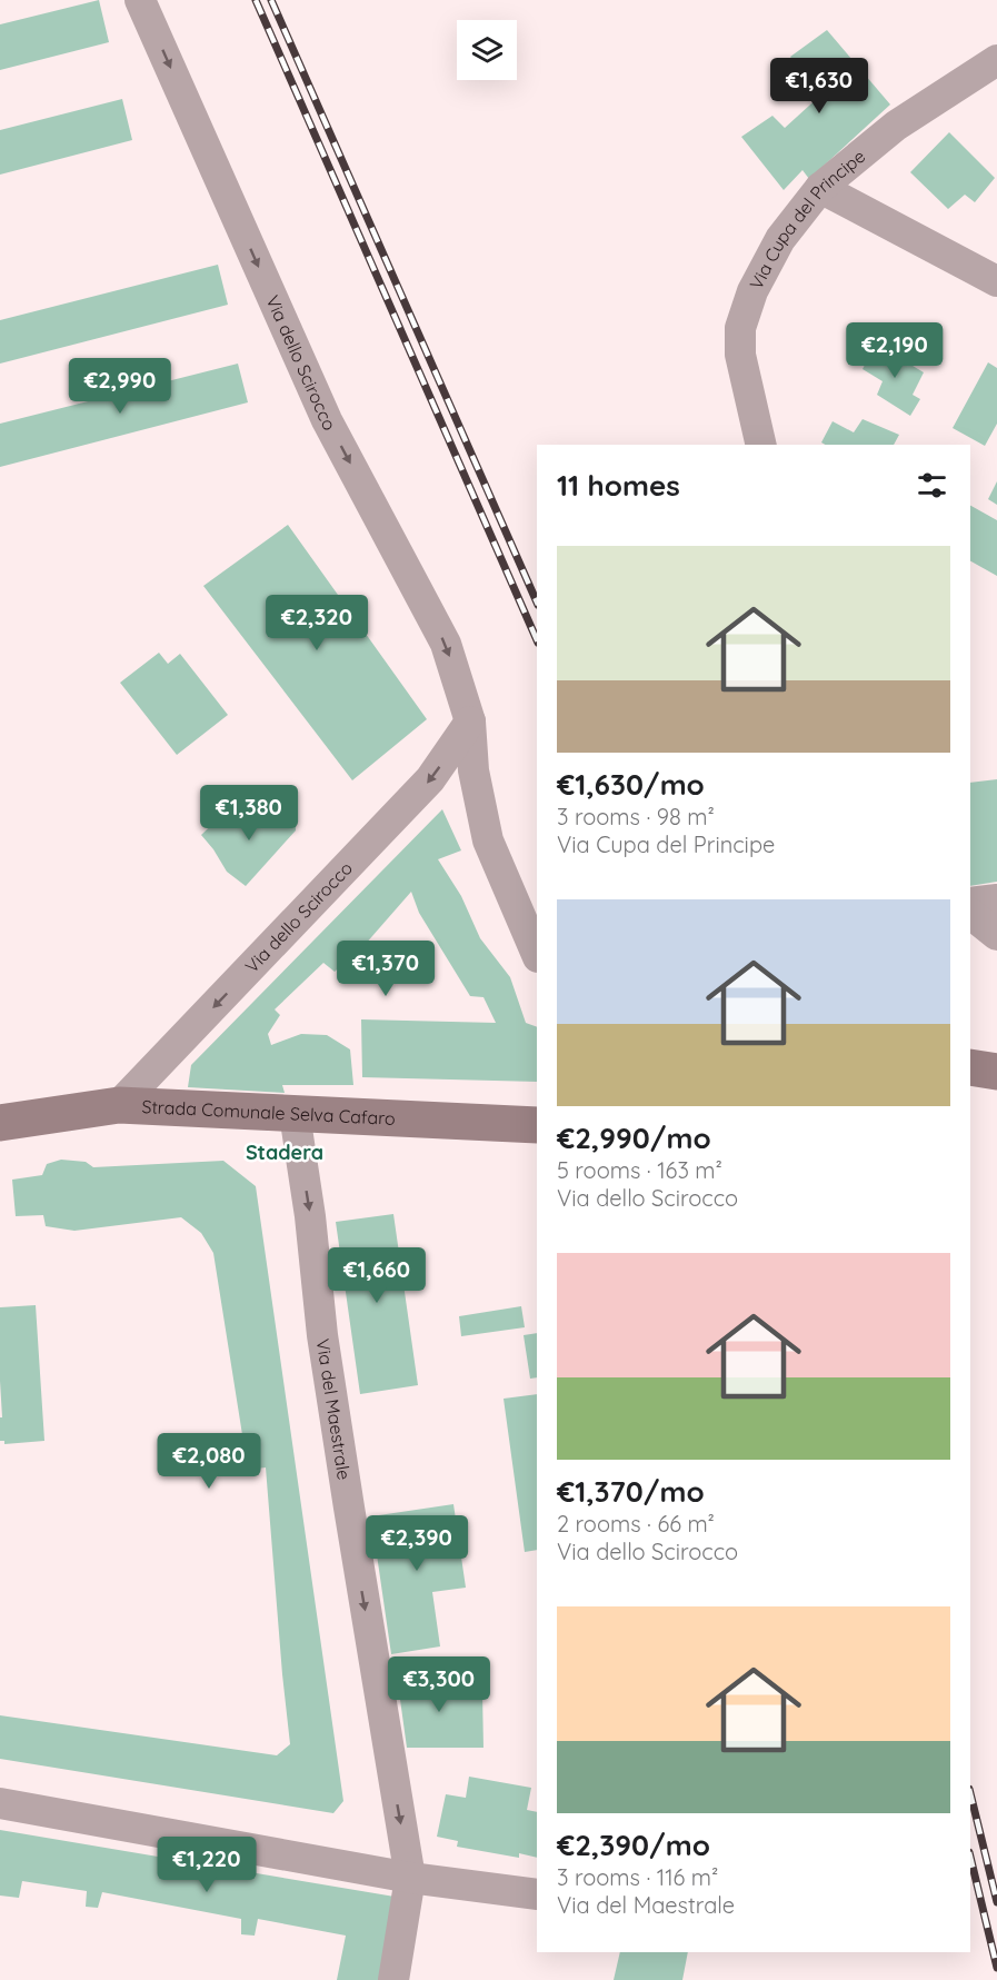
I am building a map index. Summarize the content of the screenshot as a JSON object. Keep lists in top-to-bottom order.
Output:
{
  "streets": {
    "street": [
      "Via Cupa del Principe",
      "Via dello Scirocco",
      "Strada Comunale Selva Cafaro",
      "Via del Maestrale"
    ]
  },
  "crossings": [
    ["Via dello Scirocco", "Strada Comunale Selva Cafaro"],
    ["Strada Comunale Selva Cafaro", "Via del Maestrale"]
  ],
  "one_way": ["Via dello Scirocco", "Via del Maestrale"],
  "districts": ["Stadera"],
  "page": {
    "price": [
      "€1,630",
      "€2,190",
      "€2,990",
      "€2,320",
      "€1,380",
      "€1,370",
      "€1,660",
      "€2,080",
      "€2,390",
      "€3,300",
      "€1,220"
    ],
    "heading": "11 homes",
    "list": [
      {
        "name": "€1,630/mo",
        "note": "3 rooms · 98 m² · Via Cupa del Principe"
      },
      {
        "name": "€2,990/mo",
        "note": "5 rooms · 163 m² · Via dello Scirocco"
      },
      {
        "name": "€1,370/mo",
        "note": "2 rooms · 66 m² · Via dello Scirocco"
      },
      {
        "name": "€2,390/mo",
        "note": "3 rooms · 116 m² · Via del Maestrale"
      }
    ]
  }
}
